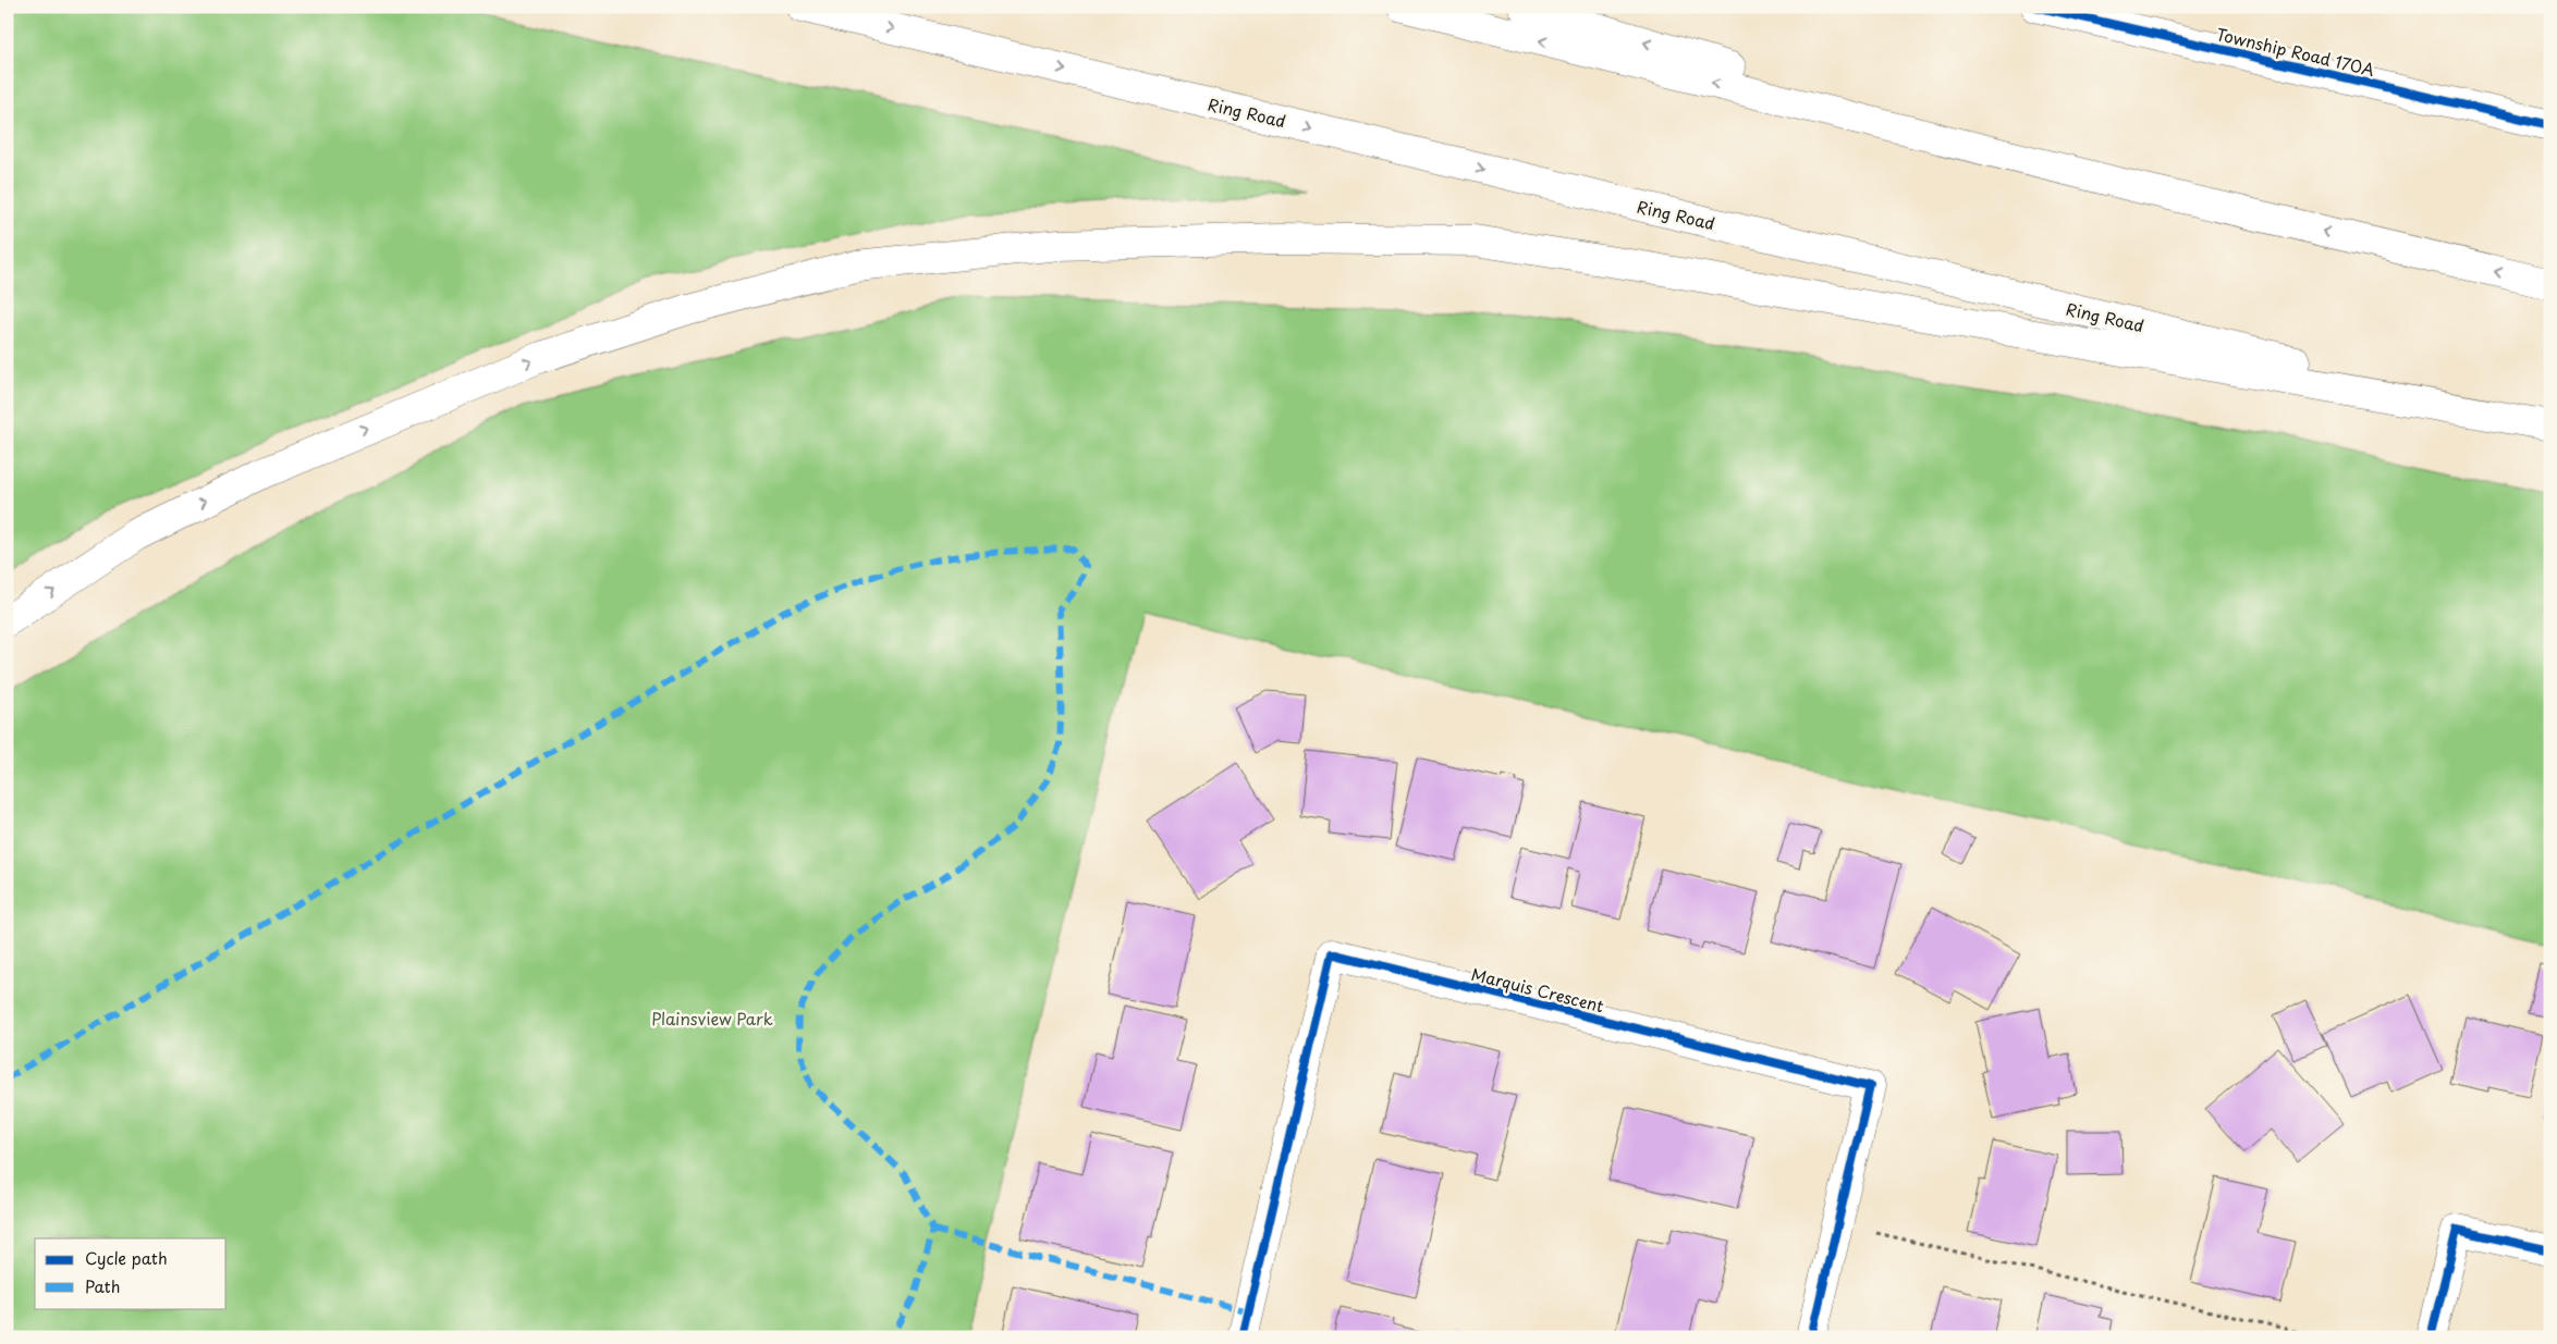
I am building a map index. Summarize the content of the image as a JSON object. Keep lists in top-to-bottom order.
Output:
{
  "streets": {
    "main road": ["Township Road 170A", "Ring Road", "Marquis Crescent"]
  },
  "parks": ["Plainsview Park"],
  "legend": ["Cycle path", "Path"]
}
